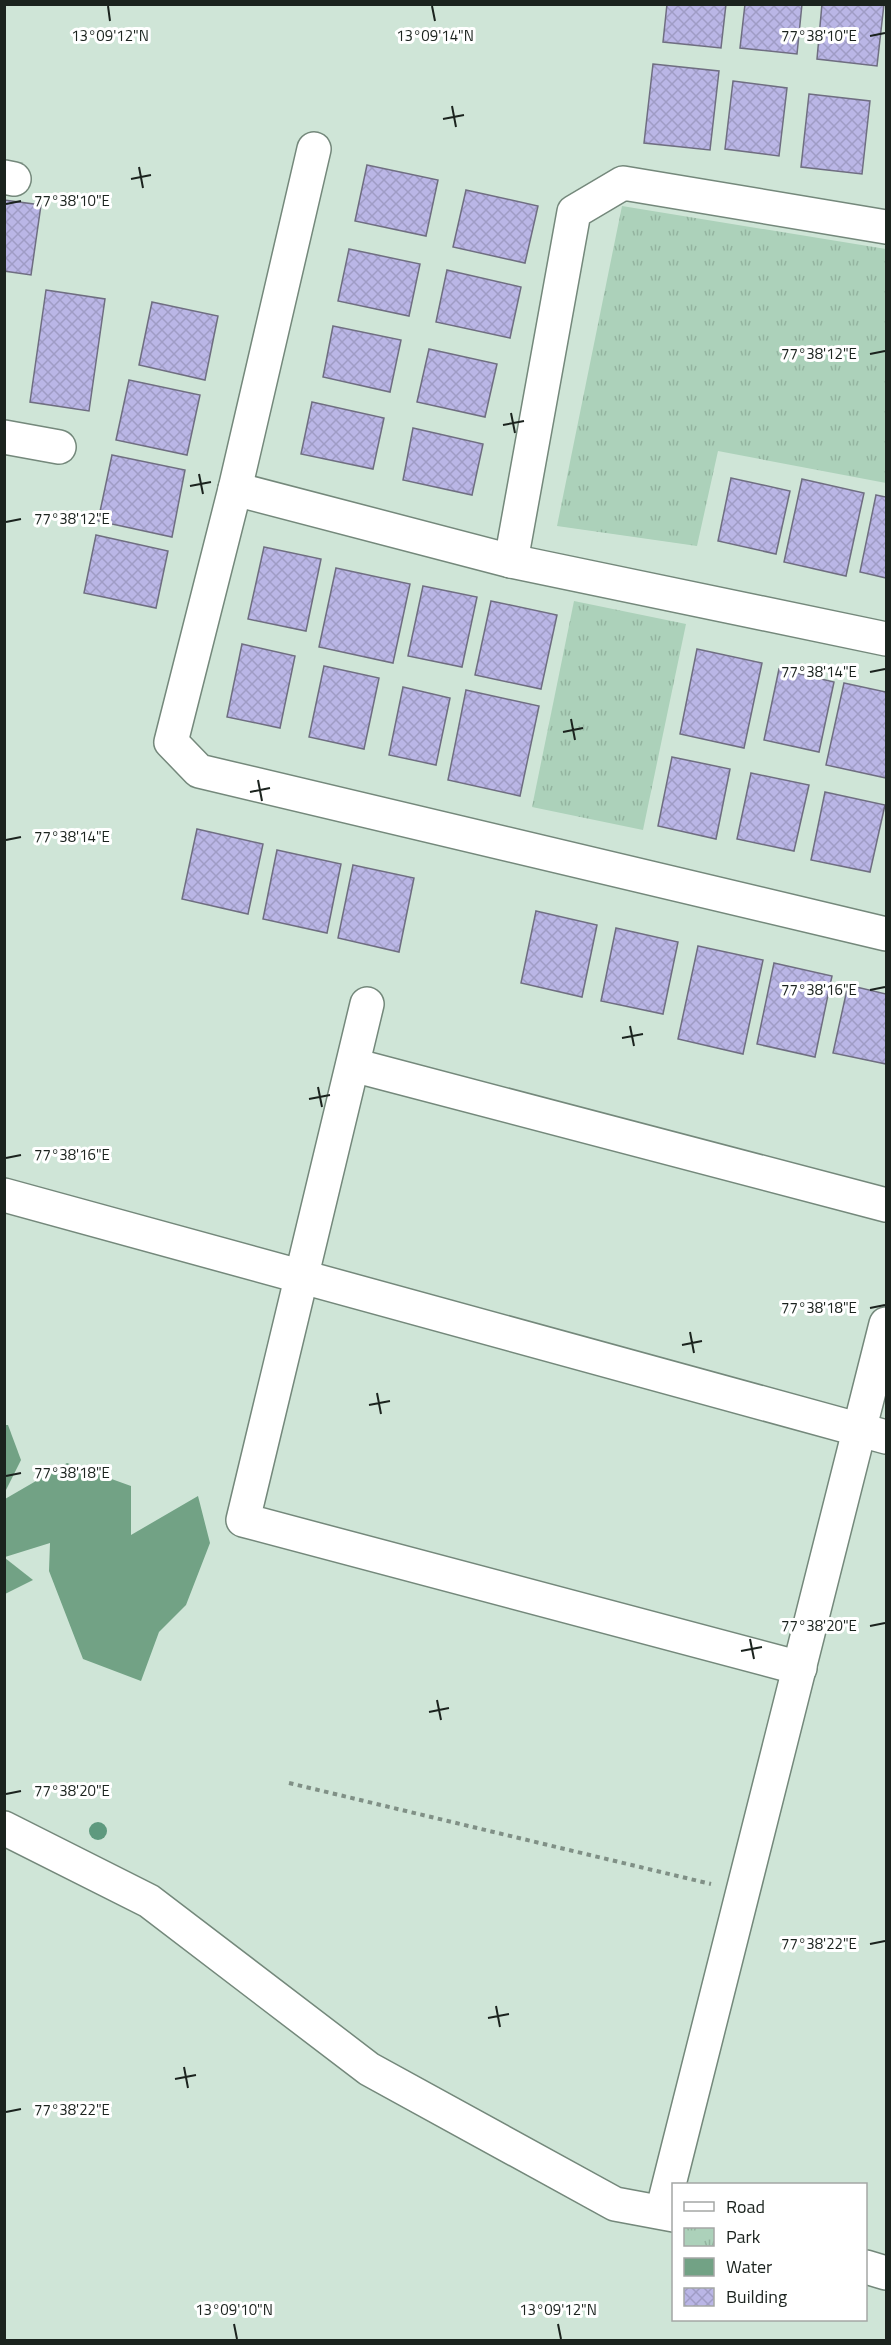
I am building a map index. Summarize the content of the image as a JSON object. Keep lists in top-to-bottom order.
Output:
{
  "legend": [
    "Road",
    "Park",
    "Water",
    "Building"
  ],
  "coordinates": [
    "77°38'10\"E",
    "13°09'12\"N",
    "13°09'14\"N",
    "77°38'12\"E",
    "77°38'14\"E",
    "77°38'16\"E",
    "77°38'18\"E",
    "77°38'20\"E",
    "77°38'22\"E",
    "13°09'10\"N"
  ]
}
